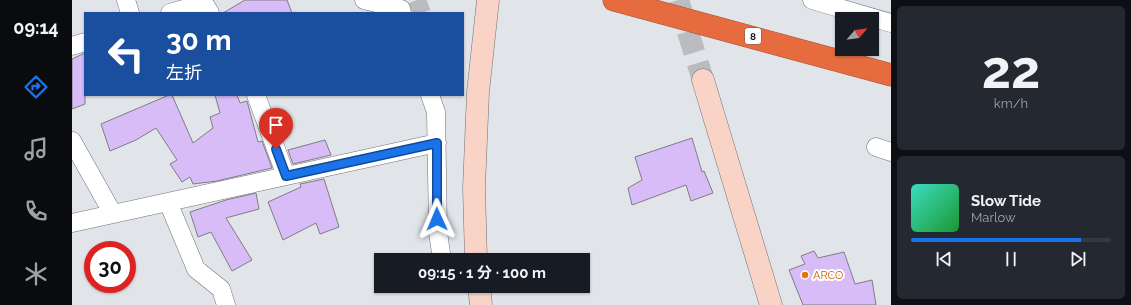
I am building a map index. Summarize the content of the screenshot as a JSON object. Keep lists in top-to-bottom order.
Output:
{
  "streets": {
    "highway": ["8"]
  },
  "places": ["ARCO"],
  "north": "top right",
  "page": {
    "tabs": "09:14",
    "tile": ["22", "km/h"],
    "turn": ["30 m", "左折"],
    "song": ["Slow Tide", "Marlow"],
    "limit": "30",
    "trip": "09:15 · 1 分 · 100 m"
  }
}
